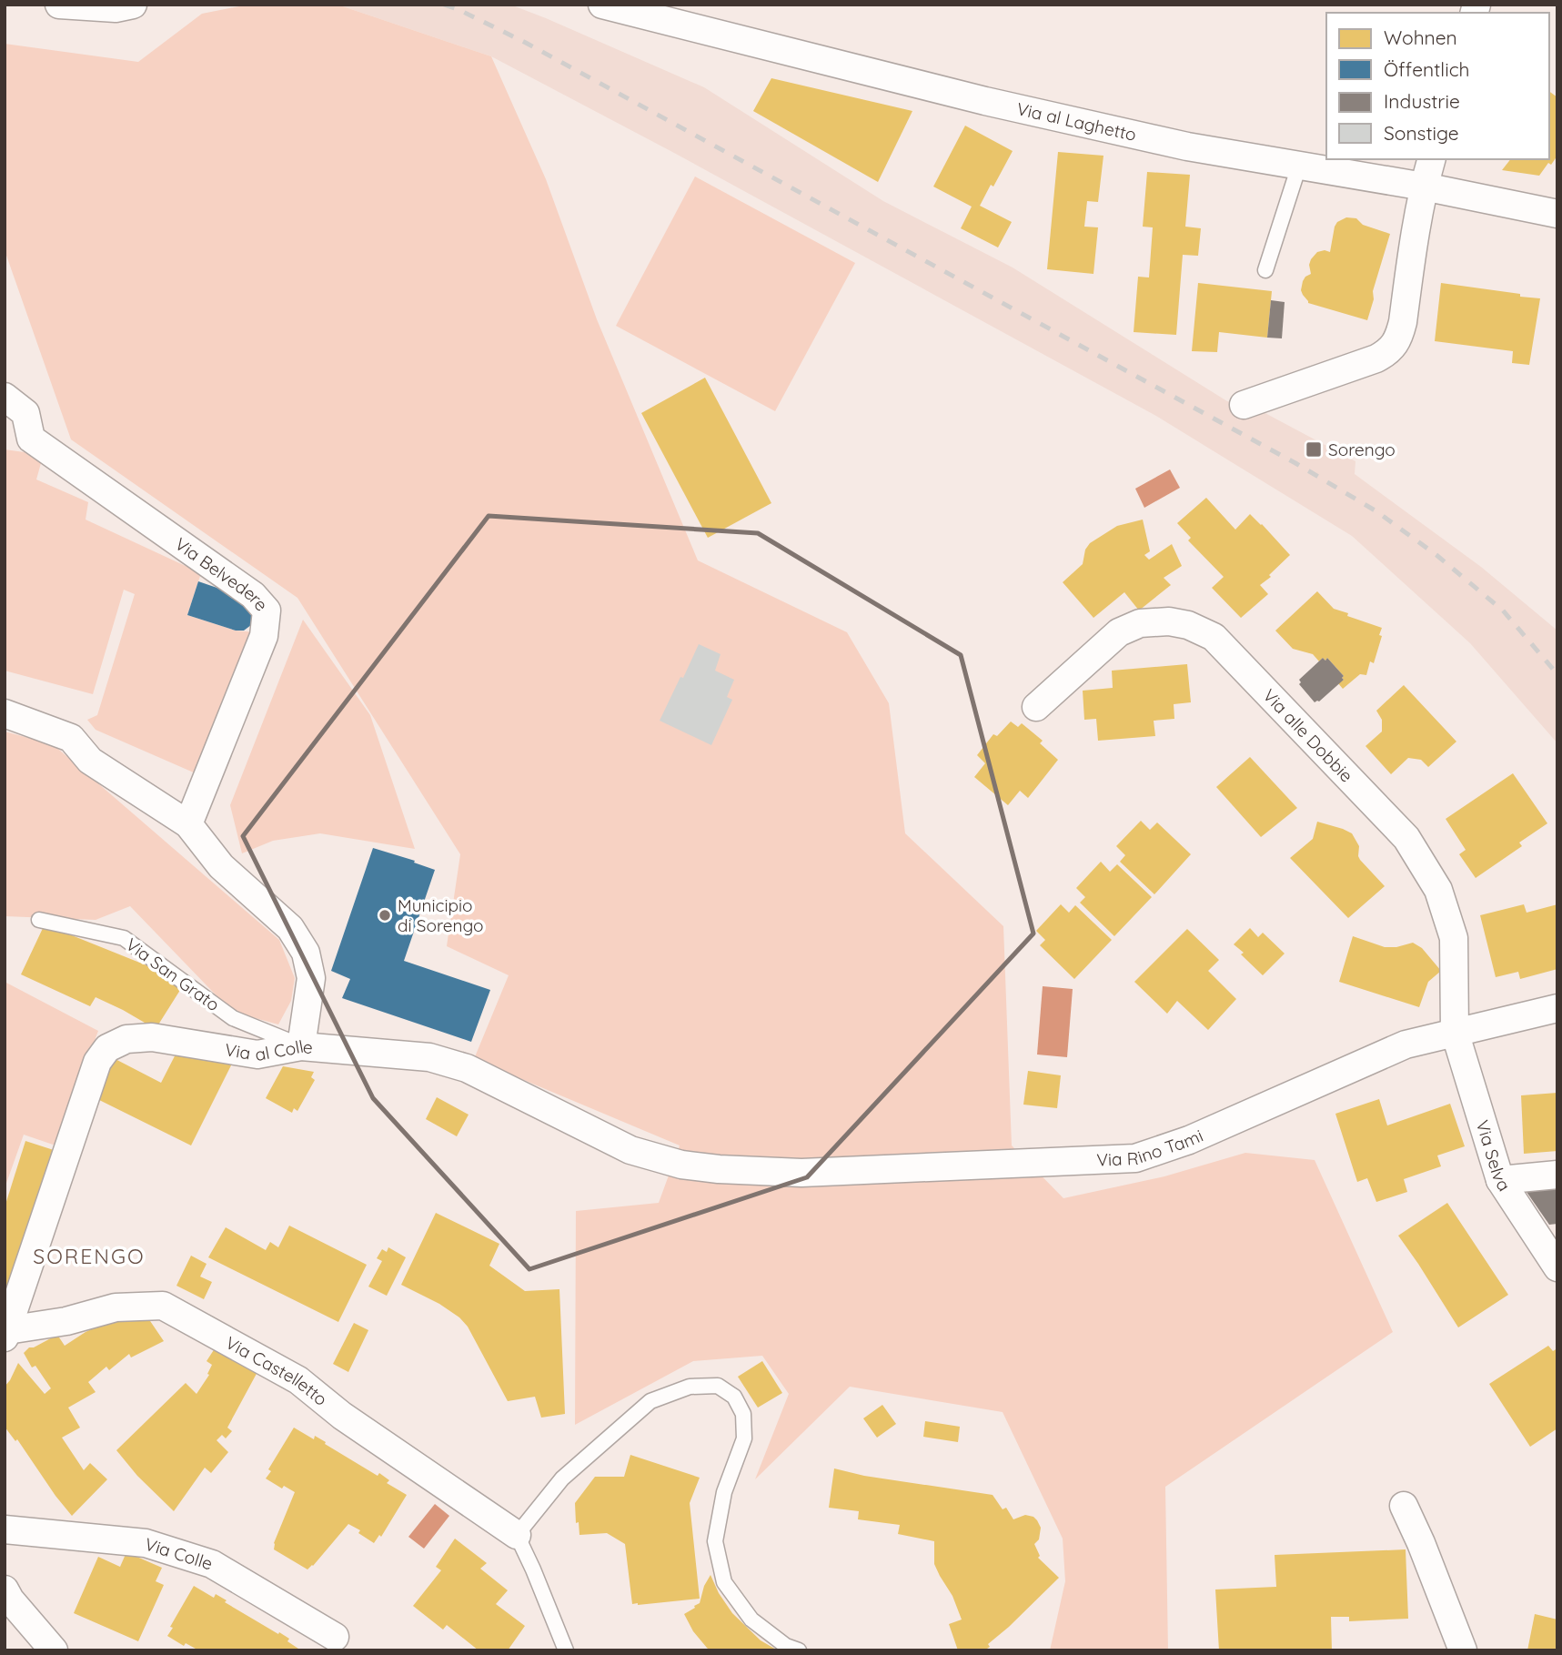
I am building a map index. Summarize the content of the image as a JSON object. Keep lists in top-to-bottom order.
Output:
{
  "streets": {
    "street": [
      "Via al Laghetto",
      "Via Belvedere",
      "Via alle Dobbie",
      "Via al Colle",
      "Via Rino Tami",
      "Via Selva",
      "Via Castelletto",
      "Via Colle"
    ],
    "lane": ["Via San Grato"]
  },
  "crossings": [
    ["Via alle Dobbie", "Via Rino Tami"],
    ["Via alle Dobbie", "Via Selva"],
    ["Via San Grato", "Via al Colle"],
    ["Via al Colle", "Via Rino Tami"],
    ["Via al Colle", "Via Castelletto"],
    ["Via Rino Tami", "Via Selva"]
  ],
  "districts": ["SORENGO"],
  "places": {
    "transit": ["Sorengo"],
    "other": ["Municipio di Sorengo"]
  },
  "legend": [
    "Wohnen",
    "Öffentlich",
    "Industrie",
    "Sonstige"
  ]
}
